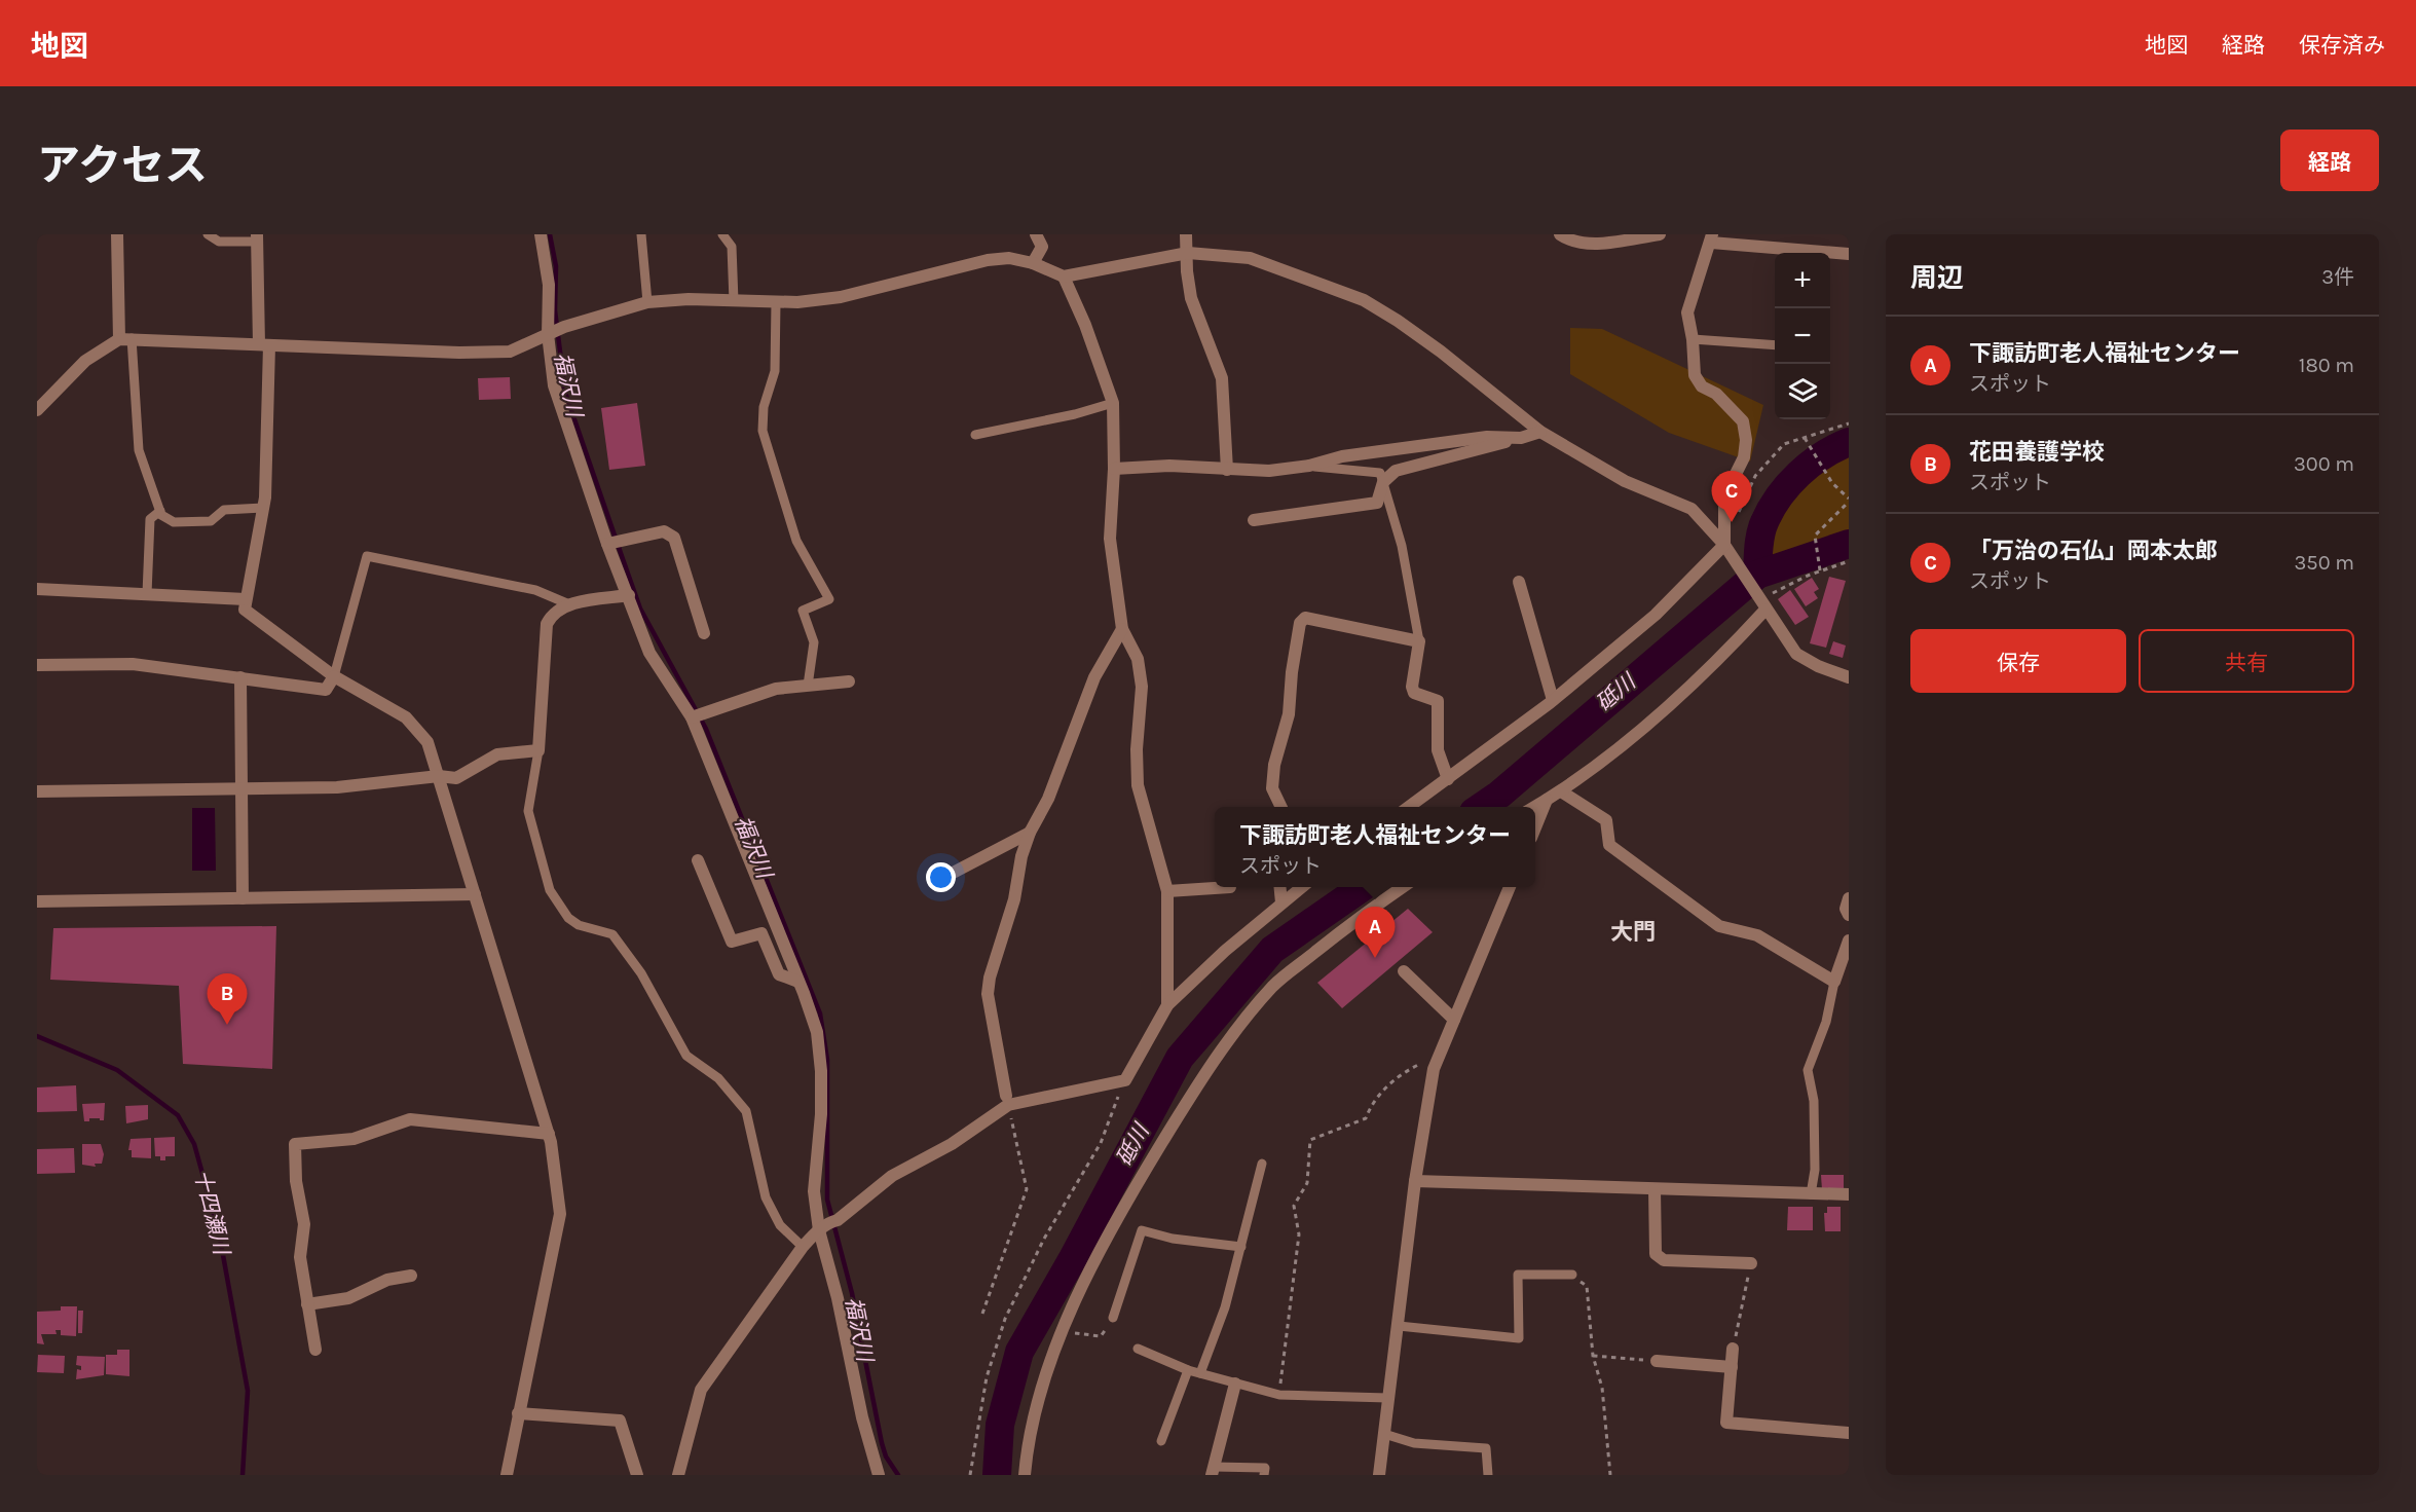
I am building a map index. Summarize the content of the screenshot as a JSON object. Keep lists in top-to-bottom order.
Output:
{
  "districts": ["大門"],
  "water": ["福沢川", "砥川", "十四瀬川"],
  "page": {
    "header": "地図",
    "nav": ["地図", "経路", "保存済み"],
    "title": "アクセス",
    "buttons": [
      "経路",
      ["保存", "共有"]
    ],
    "heading": ["周辺", "3件"],
    "map_buttons": ["+", "−"],
    "list": [
      {
        "mark": "A",
        "name": "下諏訪町老人福祉センター",
        "note": "スポット",
        "value": "180 m"
      },
      {
        "mark": "B",
        "name": "花田養護学校",
        "note": "スポット",
        "value": "300 m"
      },
      {
        "mark": "C",
        "name": "「万治の石仏」岡本太郎",
        "note": "スポット",
        "value": "350 m"
      }
    ],
    "pins": ["C", "A", "B"],
    "popup": ["下諏訪町老人福祉センター", "スポット"]
  }
}
